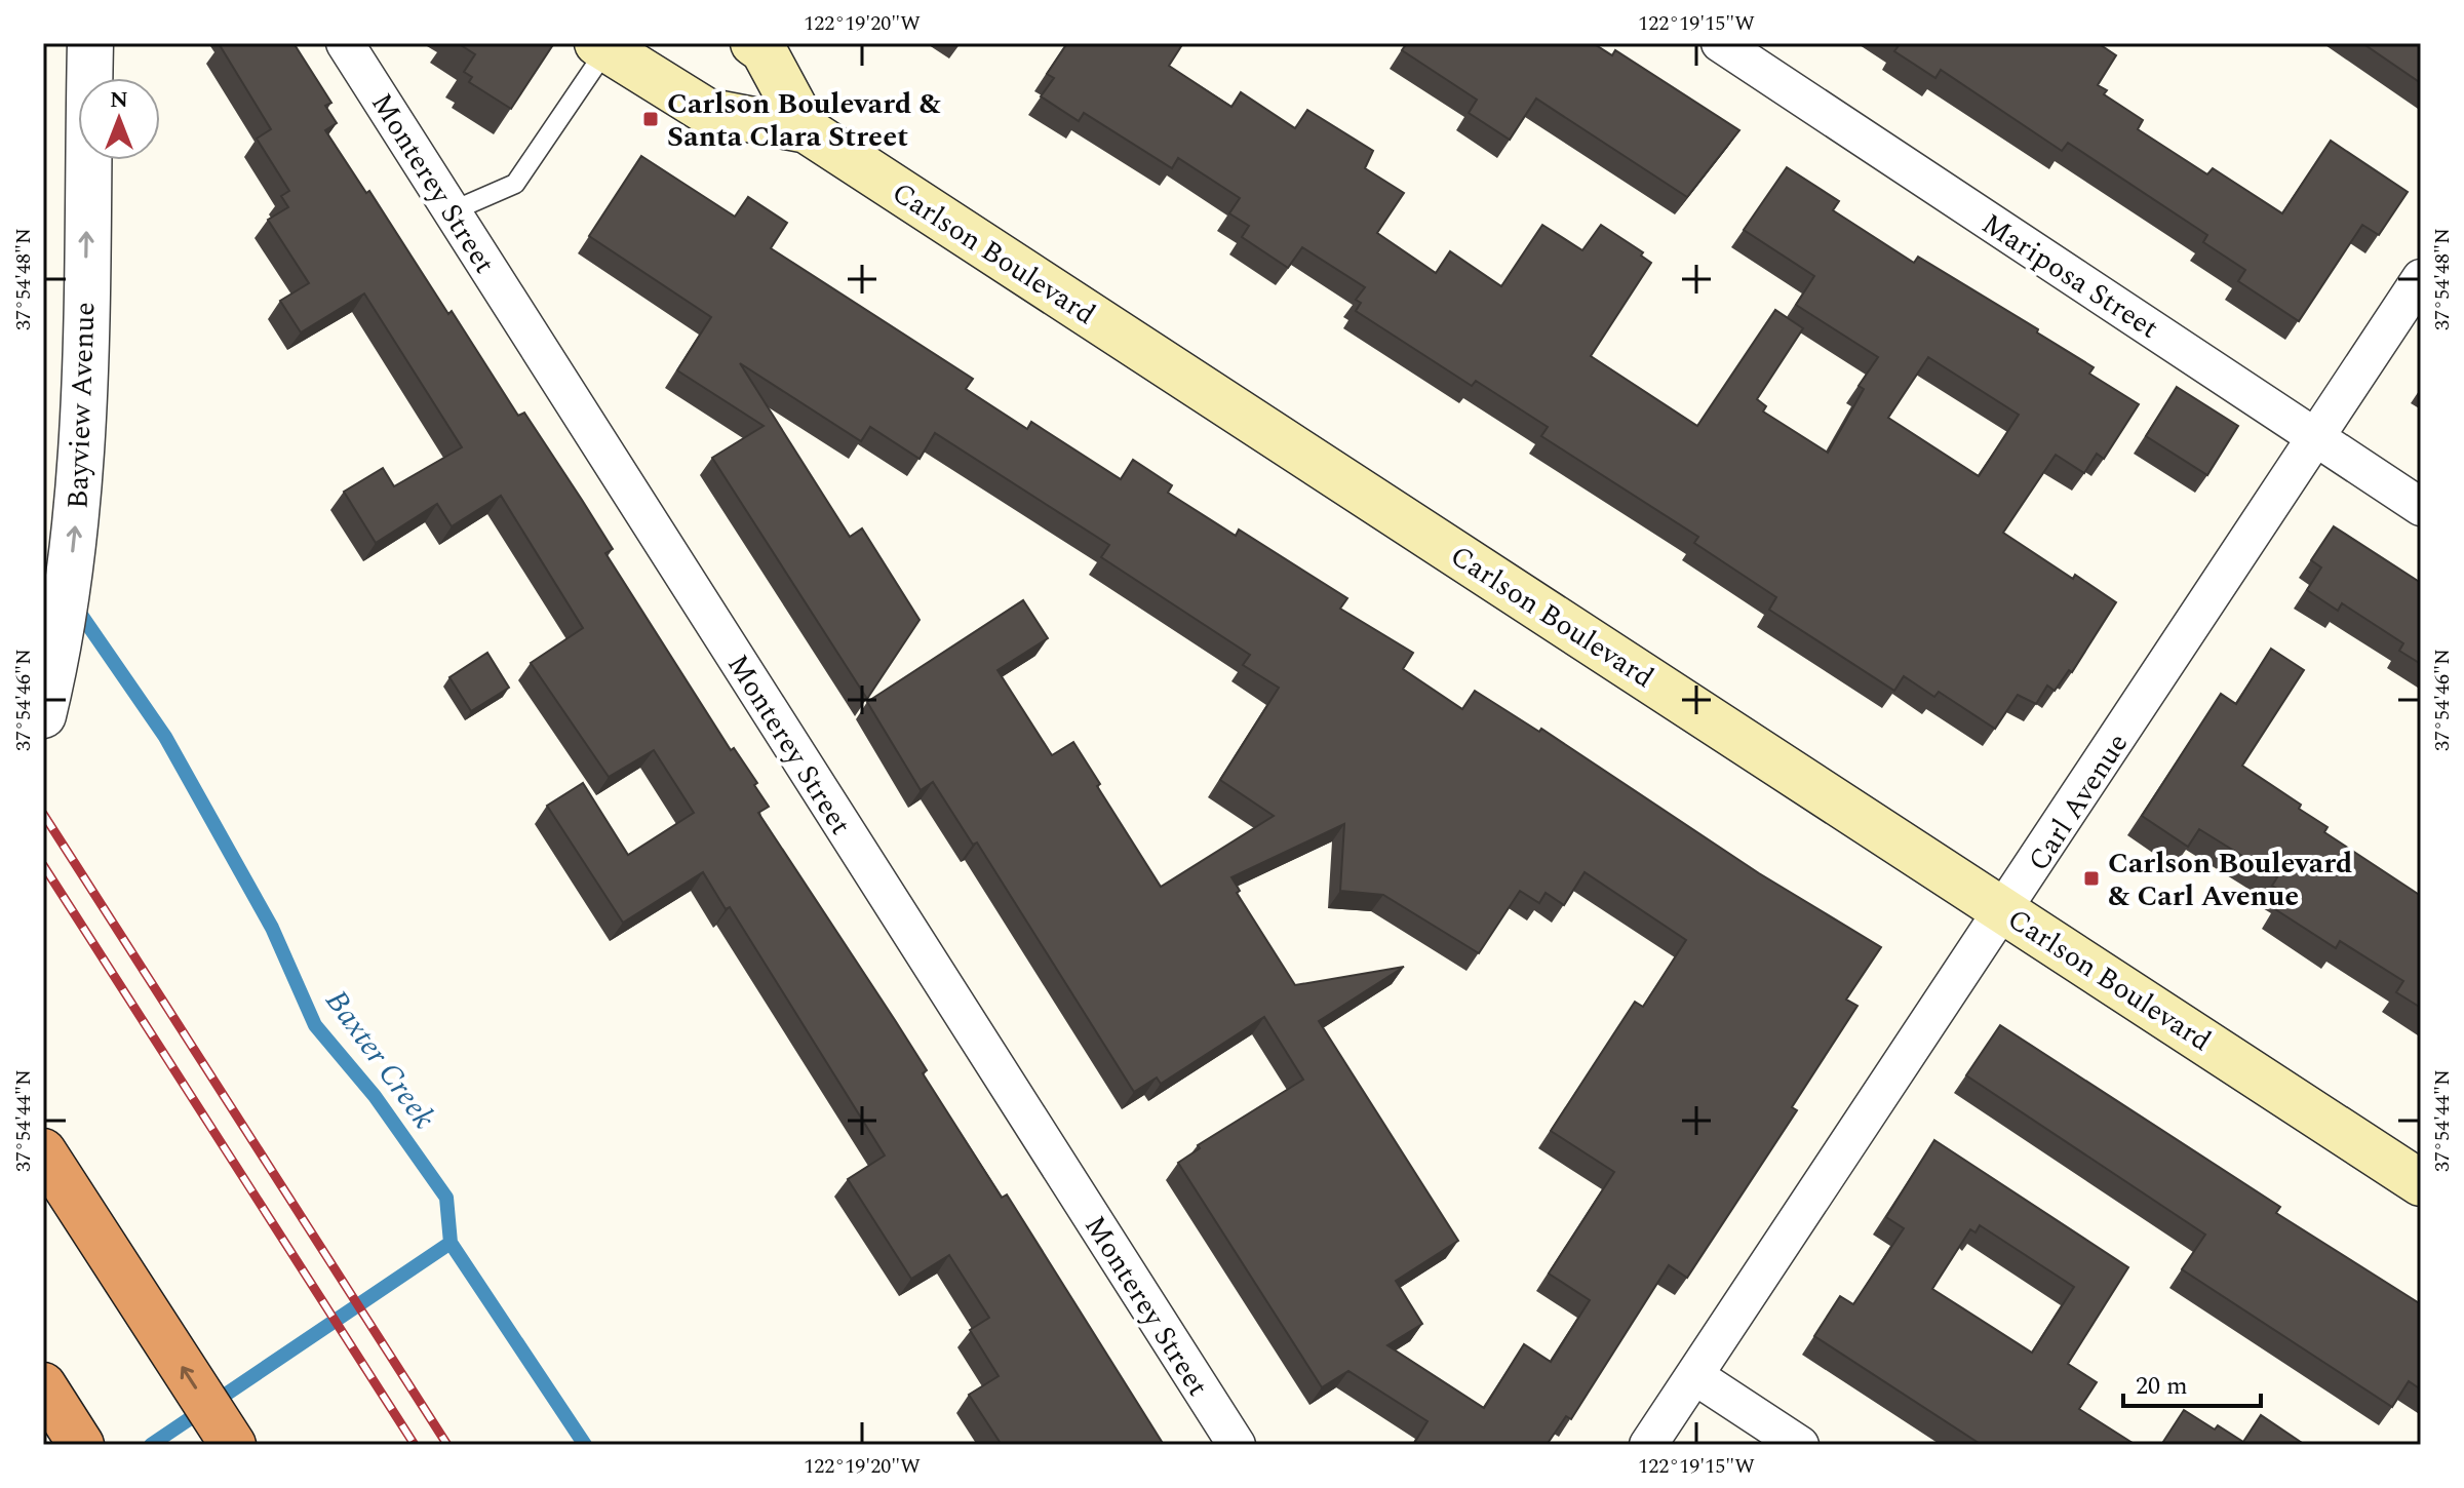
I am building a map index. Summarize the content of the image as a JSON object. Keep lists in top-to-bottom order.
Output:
{
  "streets": {
    "main road": ["Carlson Boulevard"],
    "street": [
      "Monterey Street",
      "Mariposa Street",
      "Bayview Avenue",
      "Carl Avenue"
    ]
  },
  "crossings": [
    ["Carlson Boulevard", "Carl Avenue"],
    ["Mariposa Street", "Carl Avenue"]
  ],
  "one_way": ["Bayview Avenue"],
  "water": ["Baxter Creek"],
  "places": {
    "transit": ["Carlson Boulevard & Santa Clara Street", "Carlson Boulevard & Carl Avenue"]
  },
  "scale_bar": "20 m",
  "north": "top",
  "coordinates": [
    "122°19'20\"W",
    "122°19'15\"W",
    "37°54'48\"N",
    "37°54'46\"N",
    "37°54'44\"N"
  ]
}
